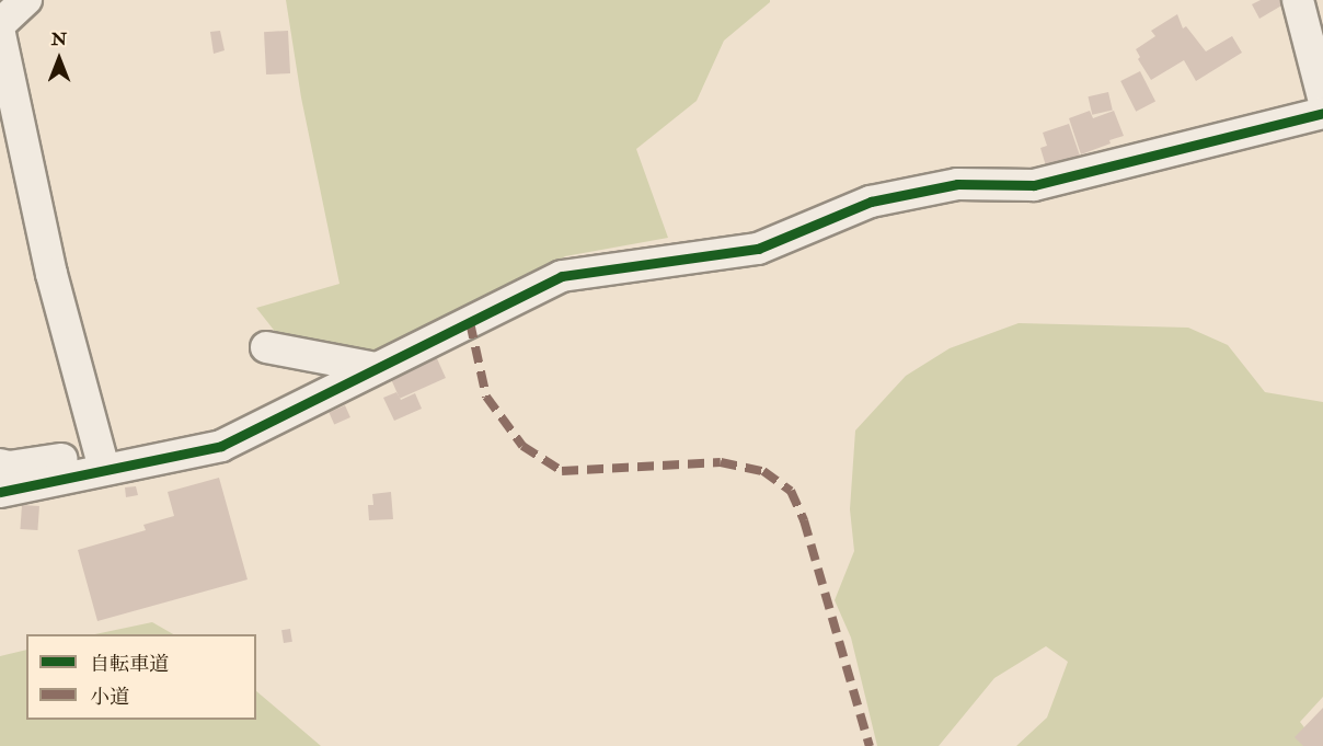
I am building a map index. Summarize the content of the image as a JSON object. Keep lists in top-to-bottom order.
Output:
{
  "legend": ["自転車道", "小道"],
  "north": "top"
}
